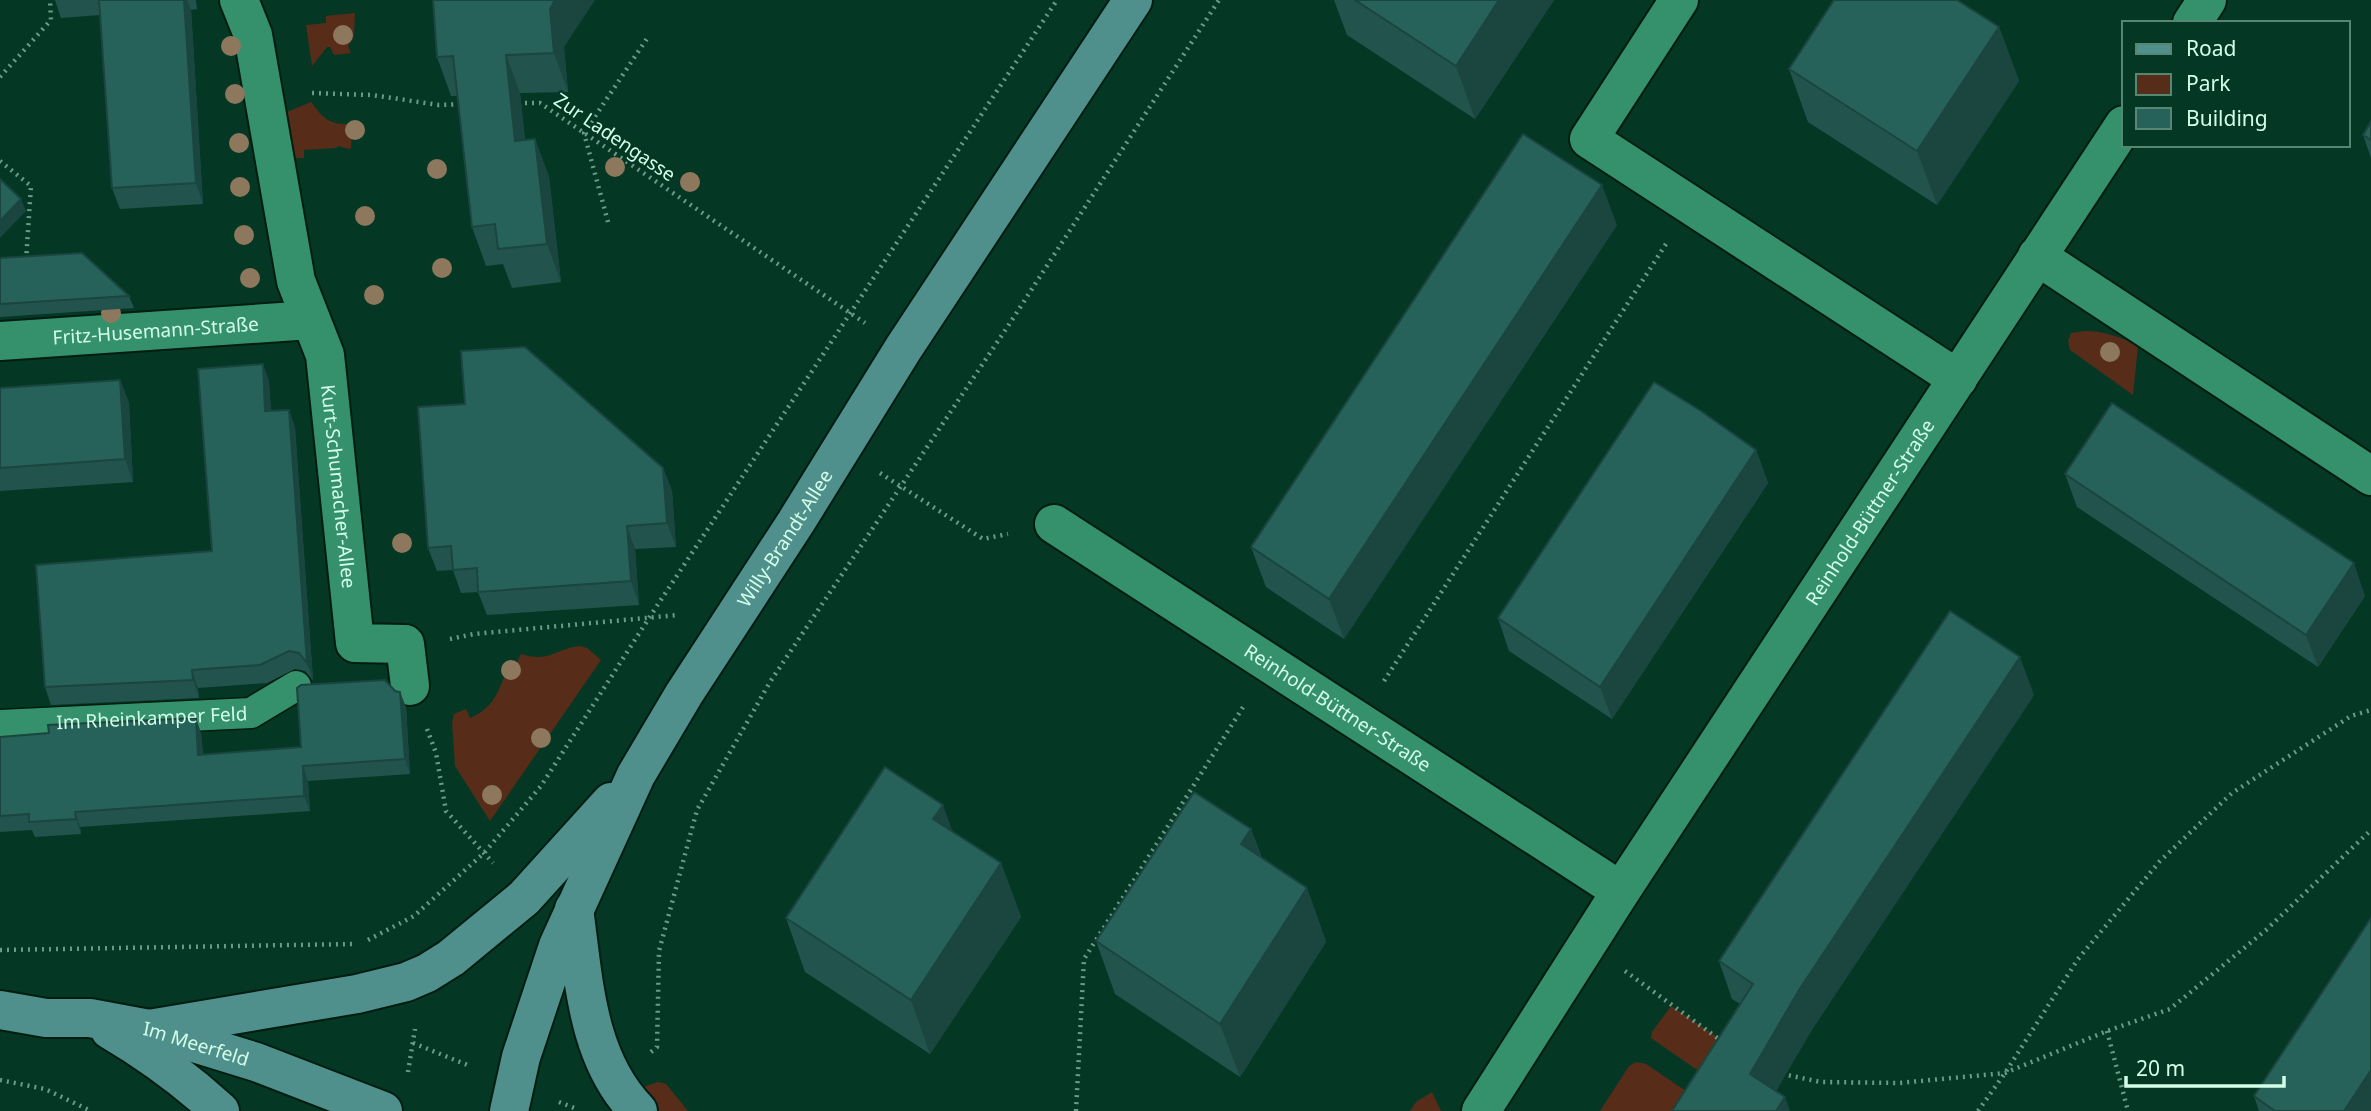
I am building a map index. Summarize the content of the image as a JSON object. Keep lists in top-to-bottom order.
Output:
{
  "streets": {
    "street": [
      "Fritz-Husemann-Straße",
      "Kurt-Schumacher-Allee",
      "Reinhold-Büttner-Straße",
      "Willy-Brandt-Allee",
      "Im Meerfeld"
    ],
    "lane": ["Im Rheinkamper Feld"],
    "path": ["Zur Ladengasse"]
  },
  "crossings": [
    ["Zur Ladengasse", "Willy-Brandt-Allee"],
    ["Fritz-Husemann-Straße", "Kurt-Schumacher-Allee"]
  ],
  "legend": ["Road", "Park", "Building"],
  "scale_bar": "20 m"
}
